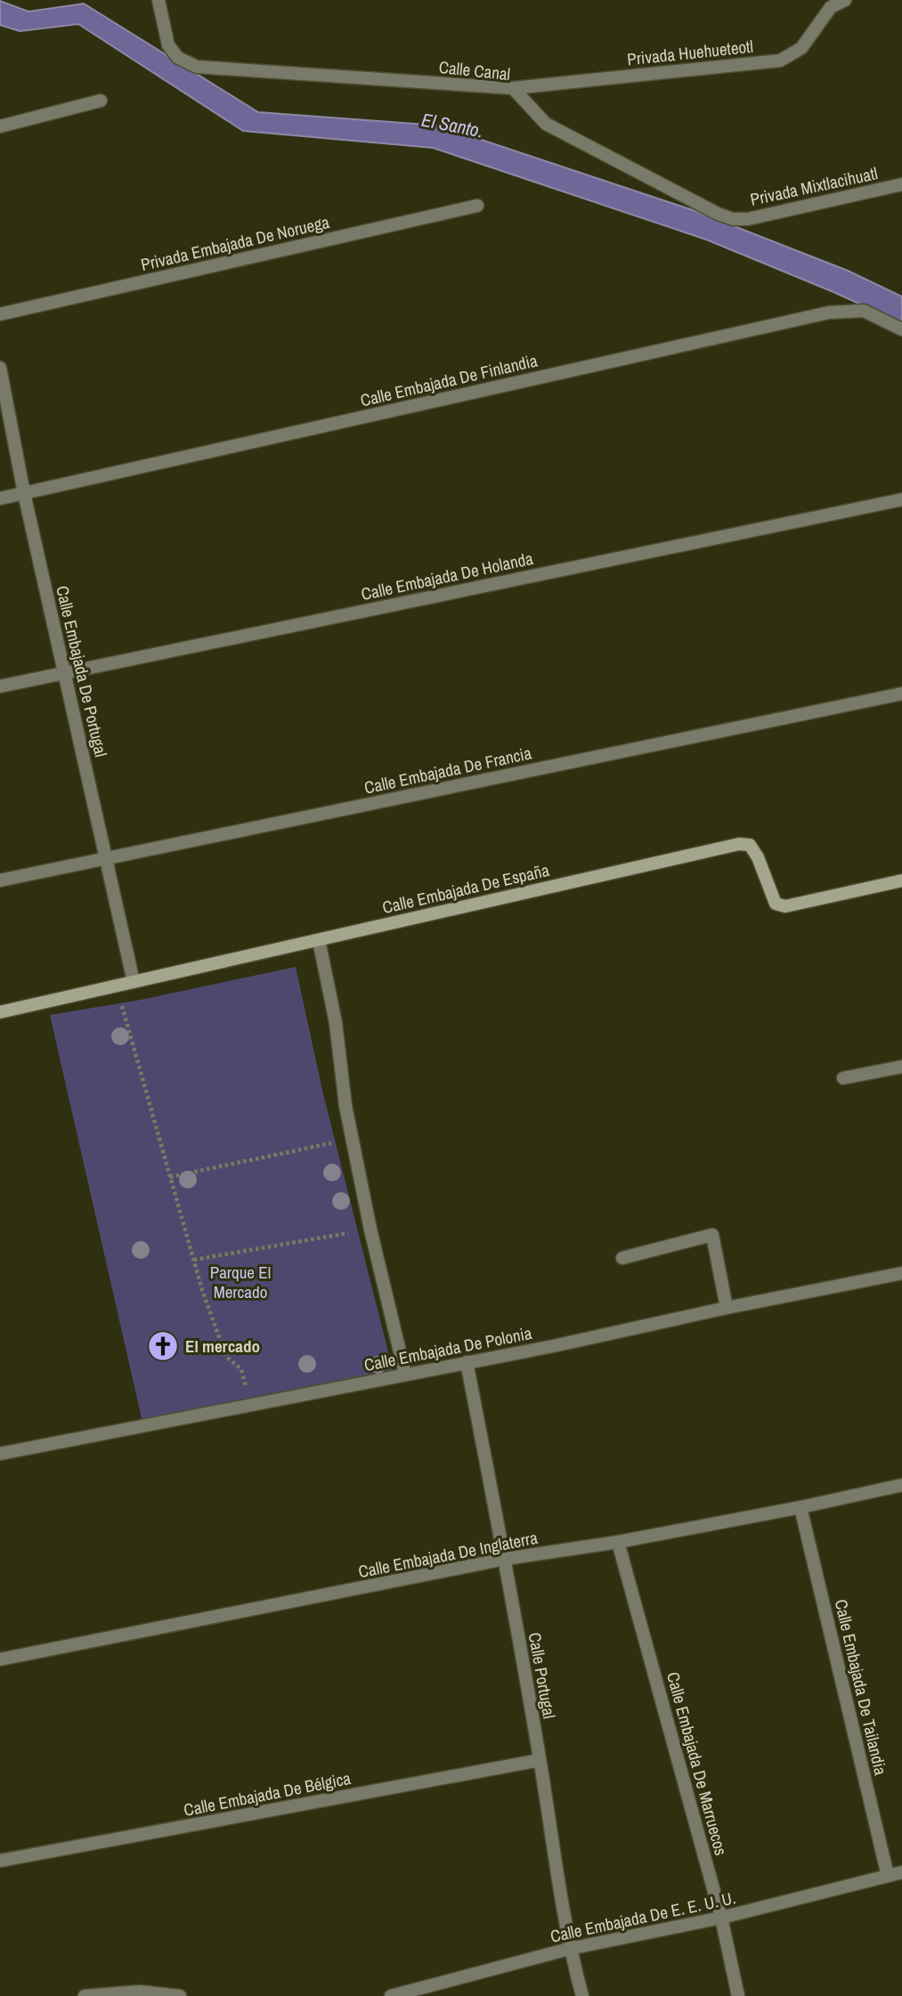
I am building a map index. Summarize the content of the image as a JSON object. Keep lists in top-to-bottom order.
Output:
{
  "streets": {
    "street": [
      "Privada Huehueteotl",
      "Calle Canal",
      "Privada Mixtlacihuatl",
      "Privada Embajada De Noruega",
      "Calle Embajada De Finlandia",
      "Calle Embajada De Holanda",
      "Calle Embajada De Portugal",
      "Calle Embajada De Francia",
      "Calle Embajada De España",
      "Calle Embajada De Polonia",
      "Calle Embajada De Inglaterra",
      "Calle Portugal",
      "Calle Embajada De Tailandia",
      "Calle Embajada De Marruecos",
      "Calle Embajada De Bélgica",
      "Calle Embajada De E. E. U. U."
    ]
  },
  "crossings": [
    ["Privada Huehueteotl", "Calle Canal"],
    ["Calle Canal", "Privada Mixtlacihuatl"],
    ["Calle Embajada De Finlandia", "Calle Embajada De Portugal"],
    ["Calle Embajada De Holanda", "Calle Embajada De Portugal"],
    ["Calle Embajada De Portugal", "Calle Embajada De Francia"],
    ["Calle Embajada De Portugal", "Calle Embajada De España"],
    ["Calle Embajada De Polonia", "Calle Portugal"],
    ["Calle Embajada De Inglaterra", "Calle Portugal"],
    ["Calle Embajada De Inglaterra", "Calle Embajada De Tailandia"],
    ["Calle Embajada De Inglaterra", "Calle Embajada De Marruecos"],
    ["Calle Portugal", "Calle Embajada De Bélgica"],
    ["Calle Portugal", "Calle Embajada De E. E. U. U."],
    ["Calle Embajada De Tailandia", "Calle Embajada De E. E. U. U."],
    ["Calle Embajada De Marruecos", "Calle Embajada De E. E. U. U."]
  ],
  "water": ["El Santo."],
  "parks": ["Parque El Mercado"],
  "places": {
    "church": ["El mercado"]
  }
}
